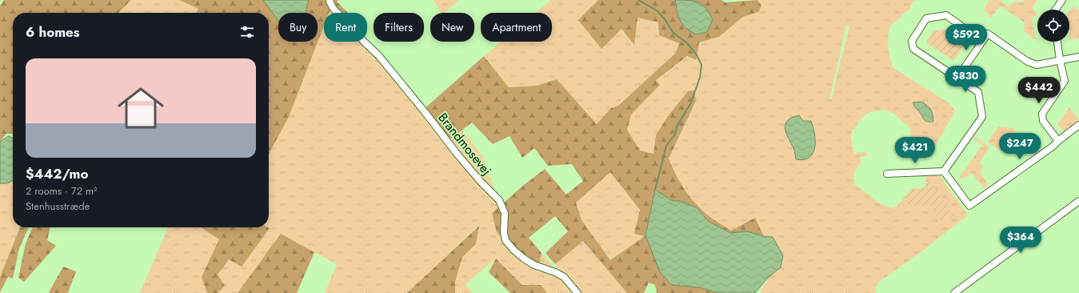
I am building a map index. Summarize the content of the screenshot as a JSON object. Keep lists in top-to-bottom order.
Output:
{
  "streets": {
    "street": ["Brandmosevej"]
  },
  "page": {
    "chip": [
      "Buy",
      "Rent",
      "Filters",
      "New",
      "Apartment"
    ],
    "heading": "6 homes",
    "price": [
      "$592",
      "$830",
      "$442",
      "$247",
      "$421",
      "$364"
    ],
    "list": [
      {
        "name": "$442/mo",
        "note": "2 rooms · 72 m² · Stenhusstræde"
      }
    ]
  }
}
